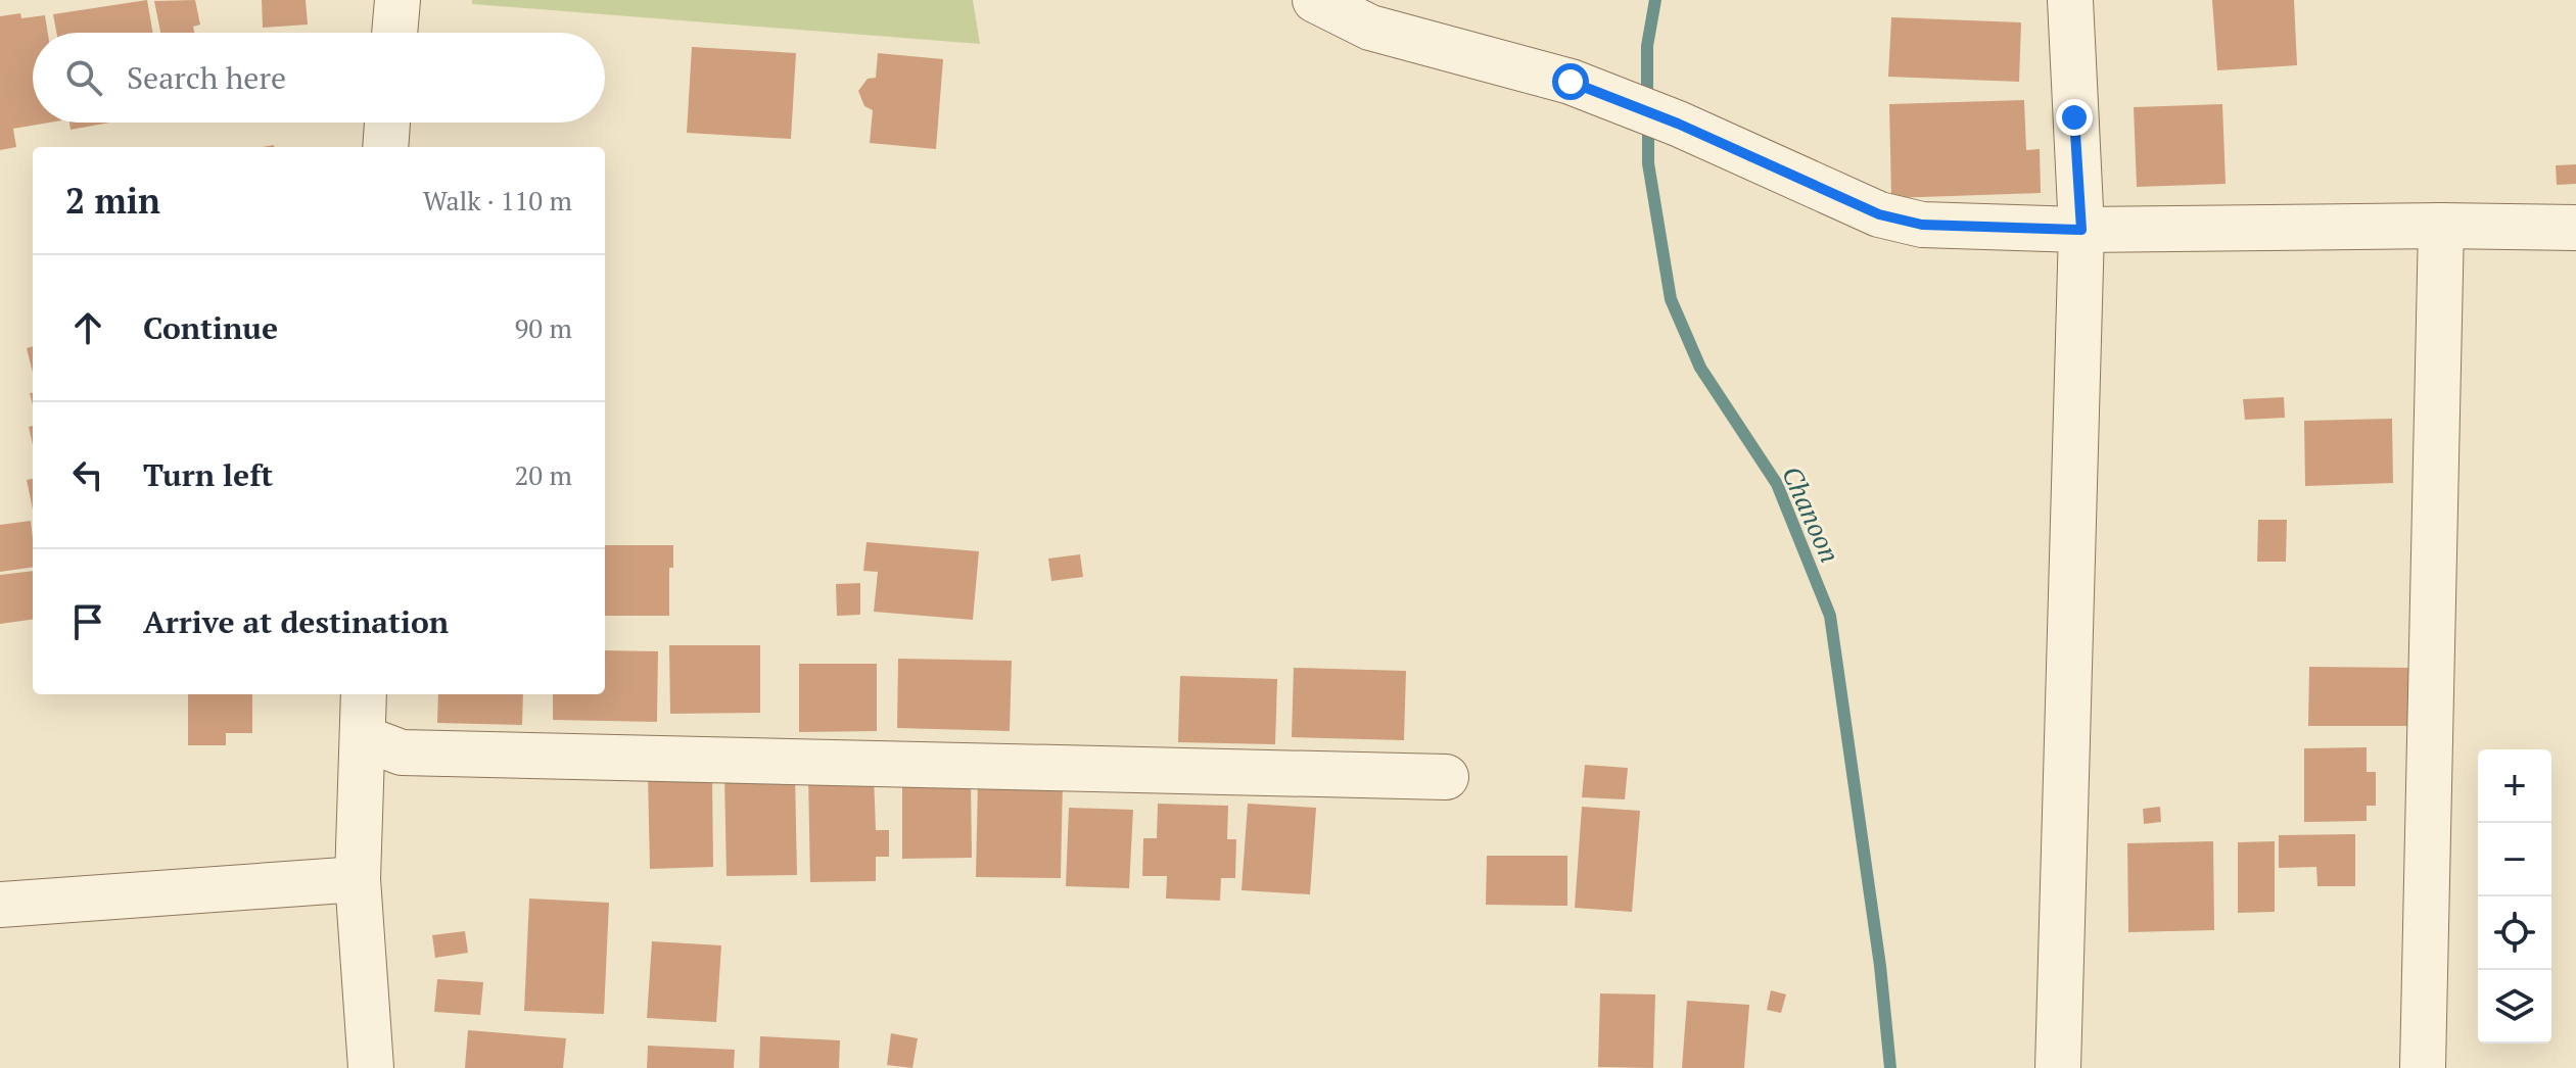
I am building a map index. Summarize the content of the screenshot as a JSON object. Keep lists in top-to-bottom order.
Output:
{
  "water": ["Chanoon"],
  "page": {
    "search": "Search here",
    "heading": ["2 min", "Walk · 110 m"],
    "list": [
      ["Continue", "90 m"],
      ["Turn left", "20 m"],
      "Arrive at destination"
    ],
    "map_buttons": ["+", "−"]
  }
}
